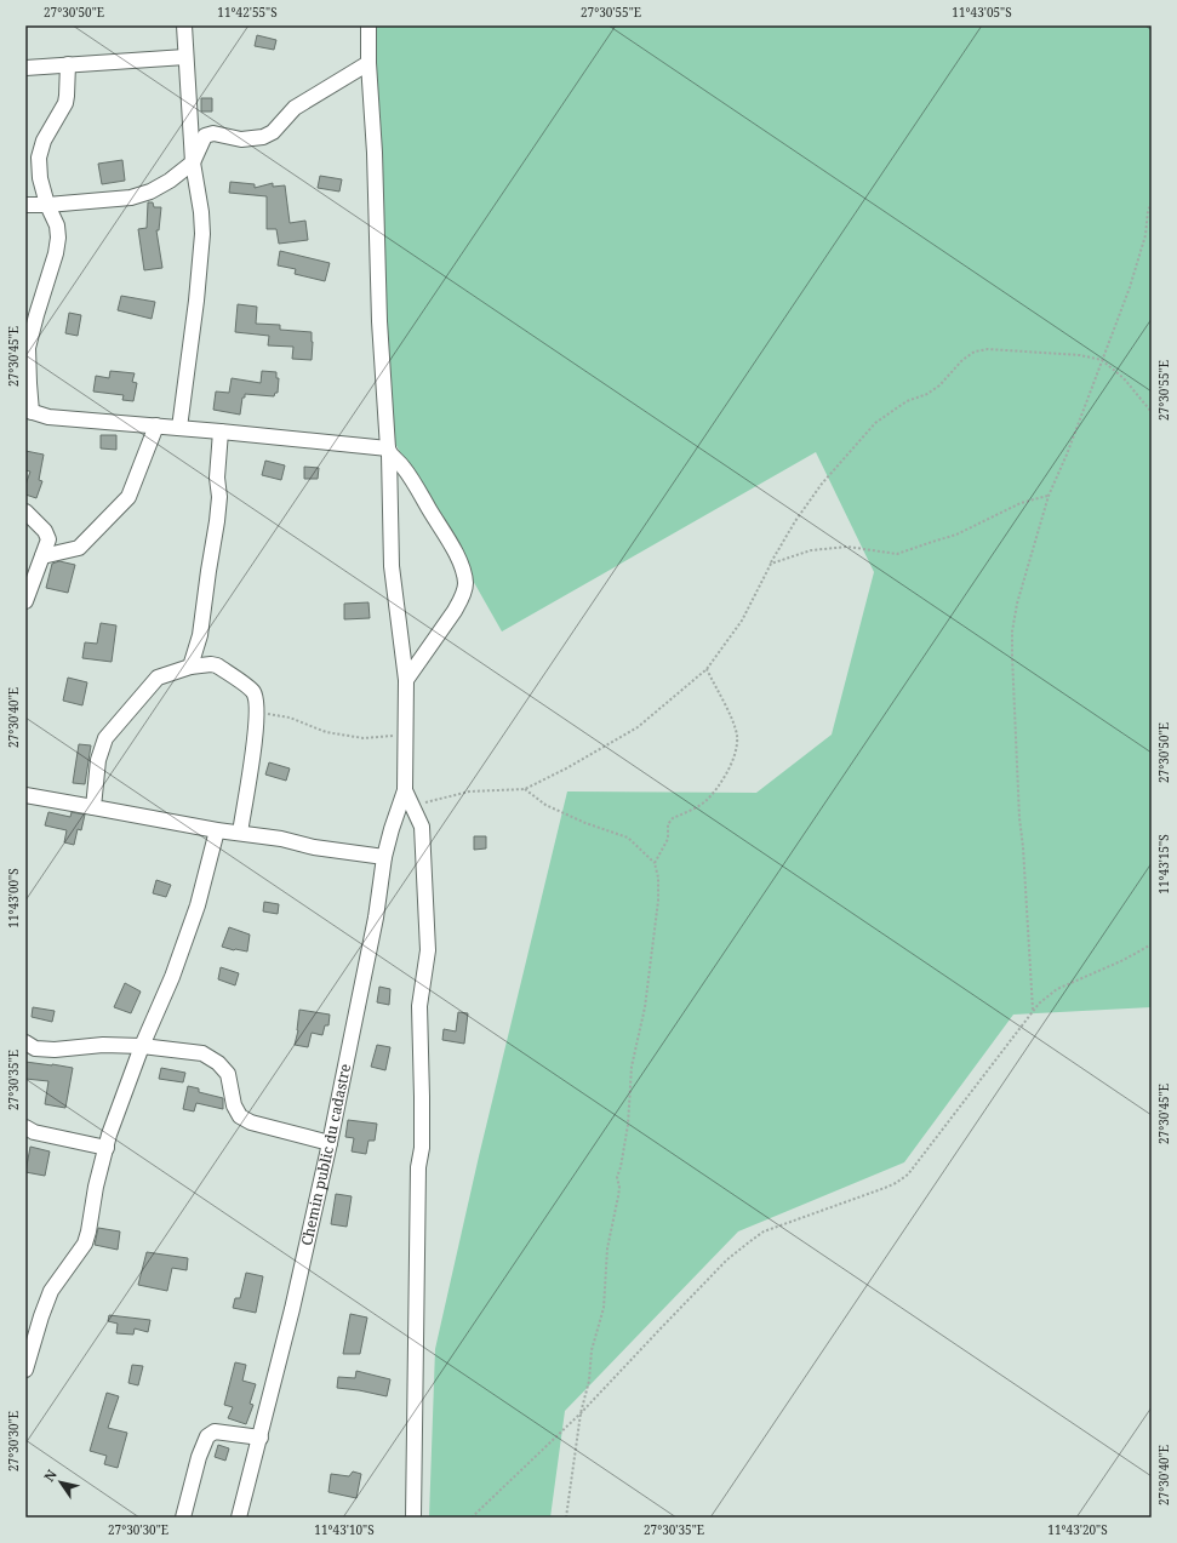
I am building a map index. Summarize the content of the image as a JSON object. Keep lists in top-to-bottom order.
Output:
{
  "streets": {
    "street": ["Chemin public du cadastre"]
  },
  "north": "top left",
  "coordinates": [
    "27°30'50\"E",
    "11°42'55\"S",
    "27°30'55\"E",
    "11°43'05\"S",
    "27°30'45\"E",
    "27°30'40\"E",
    "11°43'15\"S",
    "11°43'00\"S",
    "27°30'35\"E",
    "27°30'30\"E",
    "11°43'10\"S",
    "11°43'20\"S"
  ]
}
